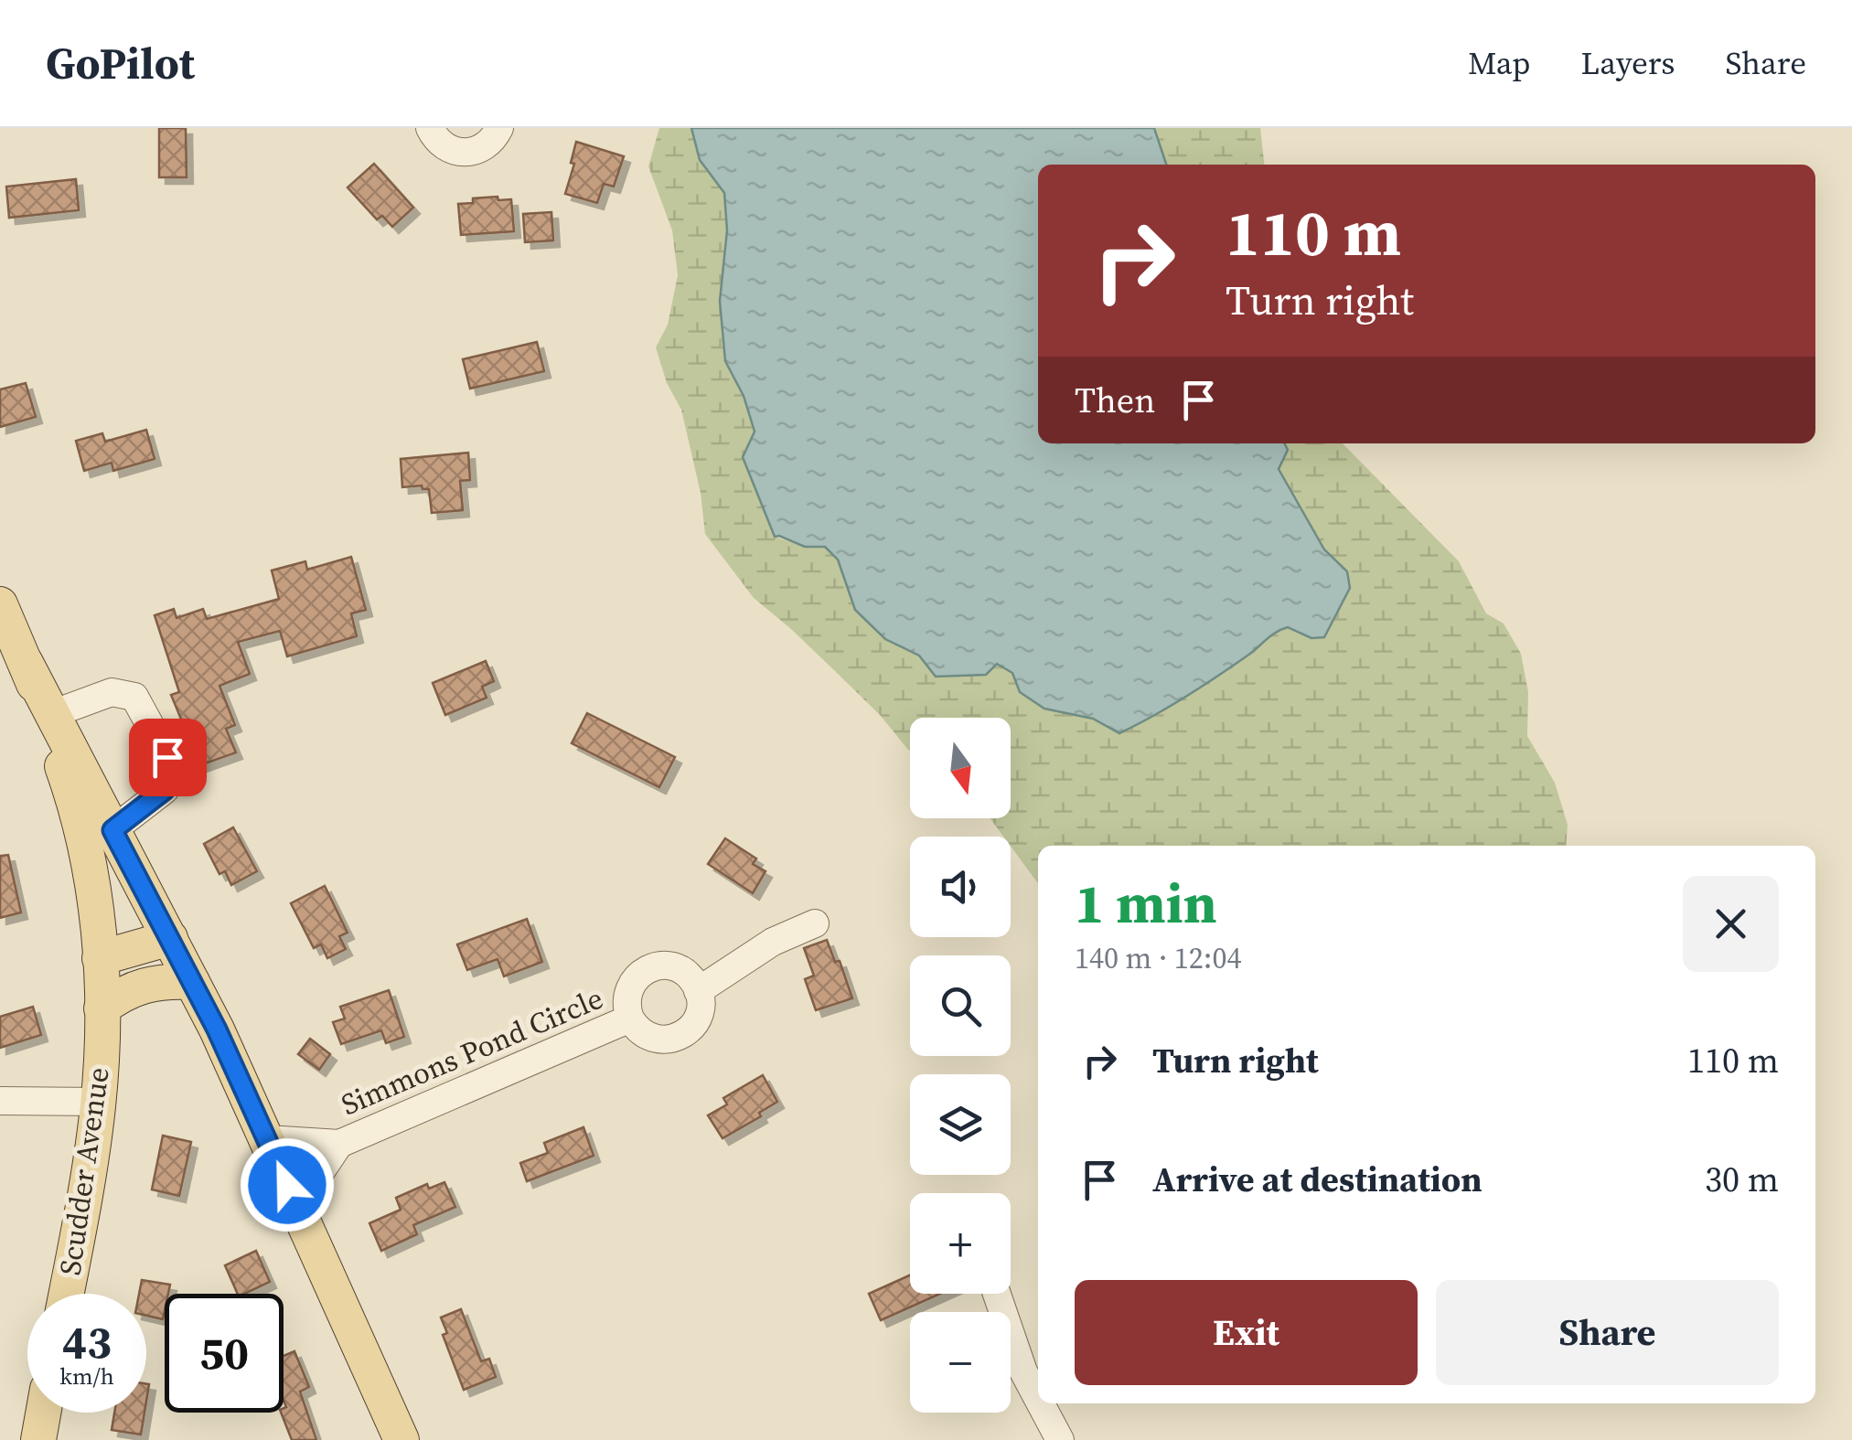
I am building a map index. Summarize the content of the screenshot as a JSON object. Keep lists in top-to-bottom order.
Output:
{
  "streets": {
    "main road": ["Scudder Avenue"],
    "street": ["Simmons Pond Circle"]
  },
  "north": "bottom",
  "page": {
    "header": "GoPilot",
    "nav": ["Map", "Layers", "Share"],
    "turn": ["110 m", "Turn right"],
    "then": "Then",
    "map_buttons": ["+", "−"],
    "heading": ["1 min", "140 m · 12:04"],
    "list": [
      {
        "name": "Turn right",
        "value": "110 m"
      },
      {
        "name": "Arrive at destination",
        "value": "30 m"
      }
    ],
    "buttons": ["Exit", "Share"],
    "speed": "43 km/h",
    "limit": "50"
  }
}
